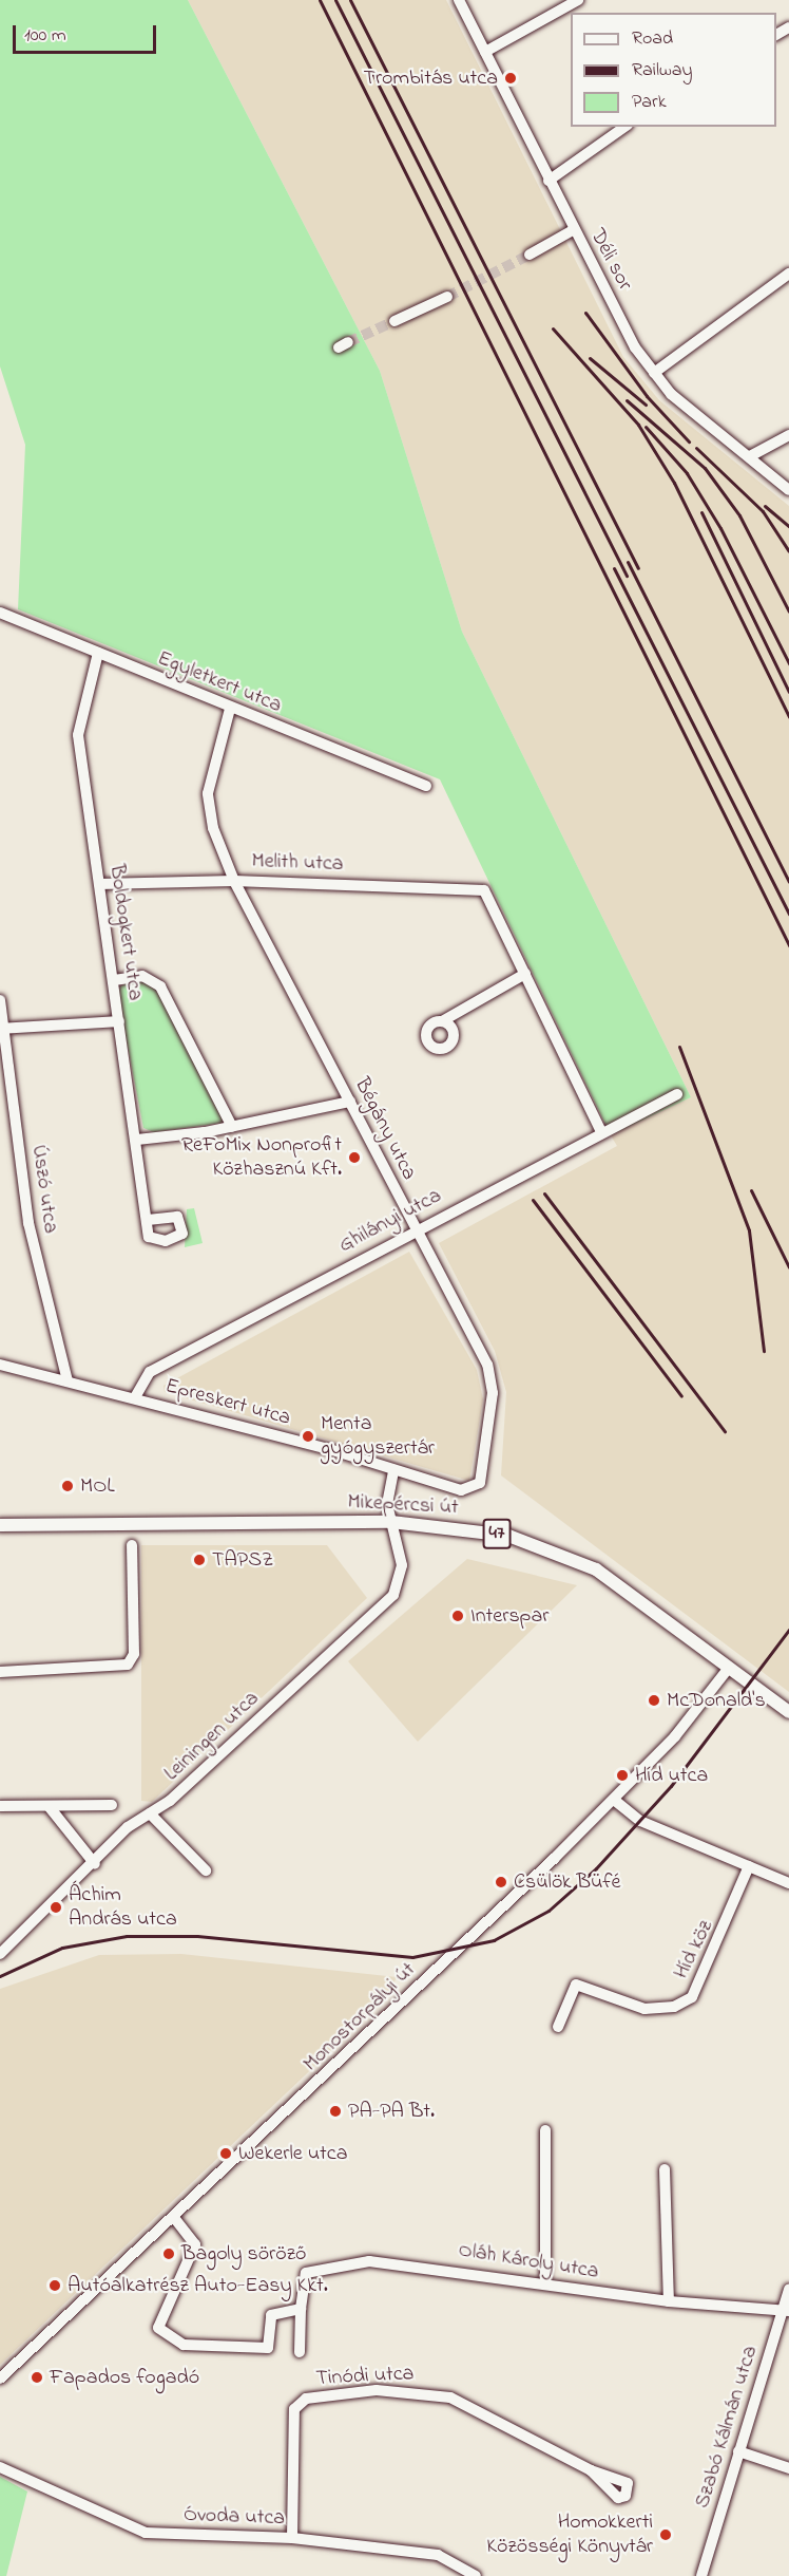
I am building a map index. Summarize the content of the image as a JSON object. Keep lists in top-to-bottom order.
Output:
{
  "streets": {
    "main road": ["Mikepércsi út", "47"],
    "street": [
      "Déli sor",
      "Egyletkert utca",
      "Melith utca",
      "Boldogkert utca",
      "Bégány utca",
      "Úszó utca",
      "Ghilányi utca",
      "Epreskert utca",
      "Leiningen utca",
      "Híd köz",
      "Monostorpályi út",
      "Oláh Károly utca",
      "Tinódi utca",
      "Szabó Kálmán utca",
      "Óvoda utca"
    ]
  },
  "crossings": [
    ["Egyletkert utca", "Boldogkert utca"],
    ["Egyletkert utca", "Bégány utca"],
    ["Melith utca", "Boldogkert utca"],
    ["Melith utca", "Bégány utca"],
    ["Bégány utca", "Ghilányi utca"],
    ["Bégány utca", "Epreskert utca"],
    ["Úszó utca", "Epreskert utca"],
    ["Ghilányi utca", "Epreskert utca"],
    ["Mikepércsi út", "Leiningen utca"],
    ["Mikepércsi út", "Monostorpályi út"],
    ["Oláh Károly utca", "Szabó Kálmán utca"],
    ["Tinódi utca", "Óvoda utca"]
  ],
  "places": [
    "Trombitás utca",
    "ReFoMix Nonprofit Közhasznú Kft.",
    "Menta gyógyszertár",
    "MOL",
    "TAPSZ",
    "Interspar",
    "McDonald's",
    "Híd utca",
    "Csülök Büfé",
    "Áchim András utca",
    "PA-PA Bt.",
    "Wekerle utca",
    "Bagoly söröző",
    "Autóalkatrész Auto-Easy Kkt.",
    "Fapados fogadó",
    "Homokkerti Közösségi Könyvtár"
  ],
  "legend": ["Road", "Railway", "Park"],
  "scale_bar": "100 m"
}
